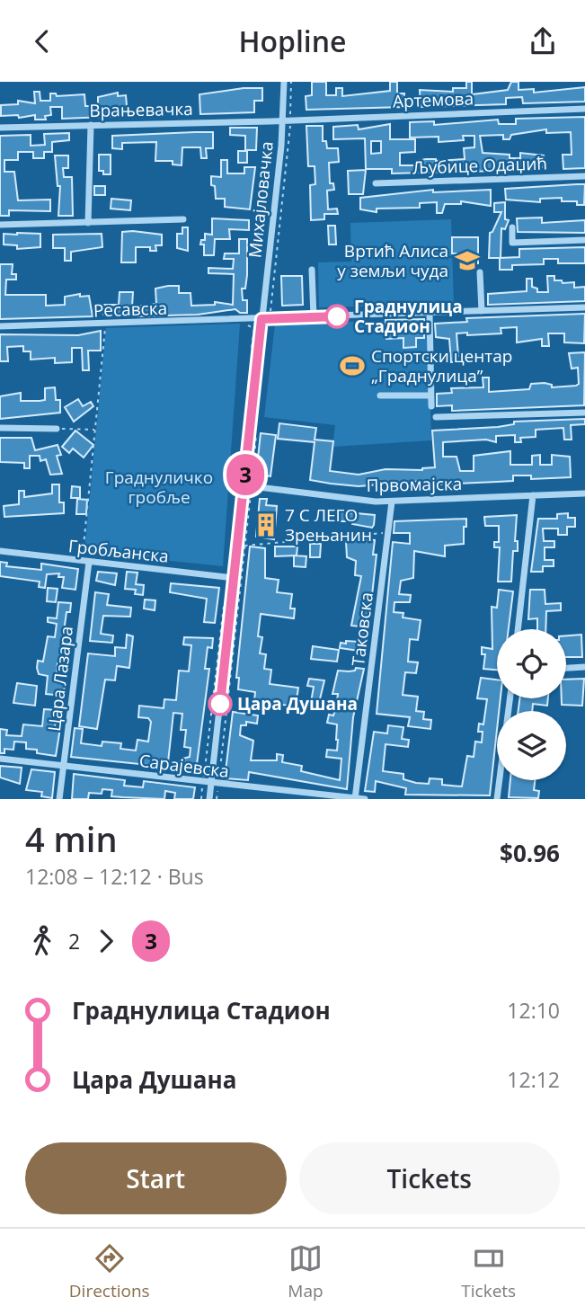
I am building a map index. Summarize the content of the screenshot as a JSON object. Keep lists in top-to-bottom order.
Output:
{
  "streets": {
    "street": [
      "Артемова",
      "Врањевачка",
      "Љубице Одаџић",
      "Михајловачка",
      "Ресавска",
      "Првомајска",
      "Гробљанска",
      "Таковска",
      "Цара Лазара",
      "Сарајевска"
    ]
  },
  "crossings": [
    ["Артемова", "Врањевачка"],
    ["Артемова", "Михајловачка"],
    ["Врањевачка", "Михајловачка"],
    ["Михајловачка", "Ресавска"],
    ["Првомајска", "Таковска"],
    ["Гробљанска", "Цара Лазара"],
    ["Таковска", "Сарајевска"],
    ["Цара Лазара", "Сарајевска"]
  ],
  "parks": ["Граднуличко гробље"],
  "places": {
    "school or university": ["Вртић Алиса у земљи чуда"],
    "other": ["Граднулица Стадион", "Цара Душана"],
    "sports": ["Спортски центар „Граднулица”"],
    "building": ["7 С ЛЕГО Зрењанин"]
  },
  "lines": ["bus line 3"],
  "page": {
    "header": "Hopline",
    "on_map": "3",
    "heading": ["4 min", "12:08 – 12:12 · Bus", "$0.96"],
    "legs": ["2", "3"],
    "list": [
      {
        "name": "Граднулица Стадион",
        "value": "12:10"
      },
      {
        "name": "Цара Душана",
        "value": "12:12"
      }
    ],
    "buttons": ["Start", "Tickets"],
    "tabs": ["Directions", "Map", "Tickets"]
  }
}
